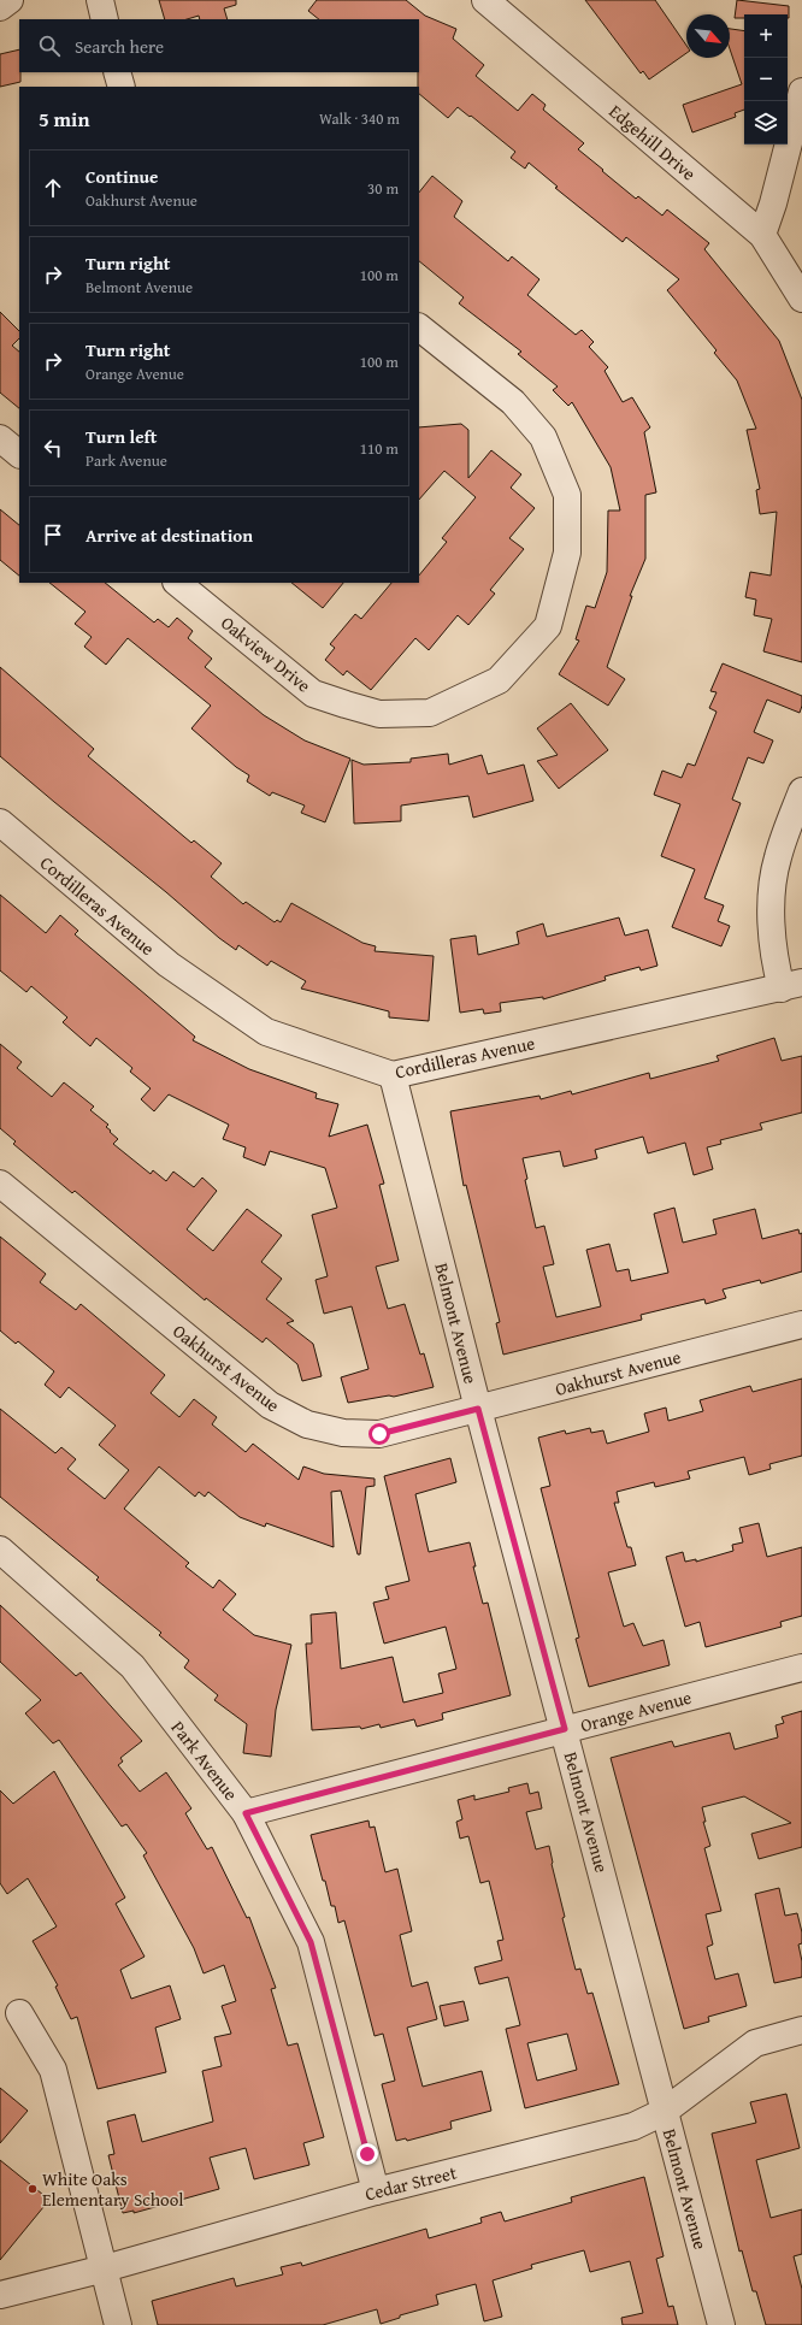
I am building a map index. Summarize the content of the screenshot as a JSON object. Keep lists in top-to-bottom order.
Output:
{
  "streets": {
    "street": [
      "Edgehill Drive",
      "Oakview Drive",
      "Cordilleras Avenue",
      "Belmont Avenue",
      "Oakhurst Avenue",
      "Orange Avenue",
      "Park Avenue",
      "Cedar Street"
    ]
  },
  "crossings": [
    ["Cordilleras Avenue", "Belmont Avenue"],
    ["Belmont Avenue", "Oakhurst Avenue"],
    ["Belmont Avenue", "Orange Avenue"],
    ["Belmont Avenue", "Cedar Street"],
    ["Orange Avenue", "Park Avenue"],
    ["Park Avenue", "Cedar Street"]
  ],
  "places": ["White Oaks Elementary School"],
  "north": "bottom right",
  "page": {
    "map_buttons": ["+", "−"],
    "search": "Search here",
    "heading": ["5 min", "Walk · 340 m"],
    "list": [
      ["Continue", "Oakhurst Avenue", "30 m"],
      ["Turn right", "Belmont Avenue", "100 m"],
      ["Turn right", "Orange Avenue", "100 m"],
      ["Turn left", "Park Avenue", "110 m"],
      "Arrive at destination"
    ]
  }
}
